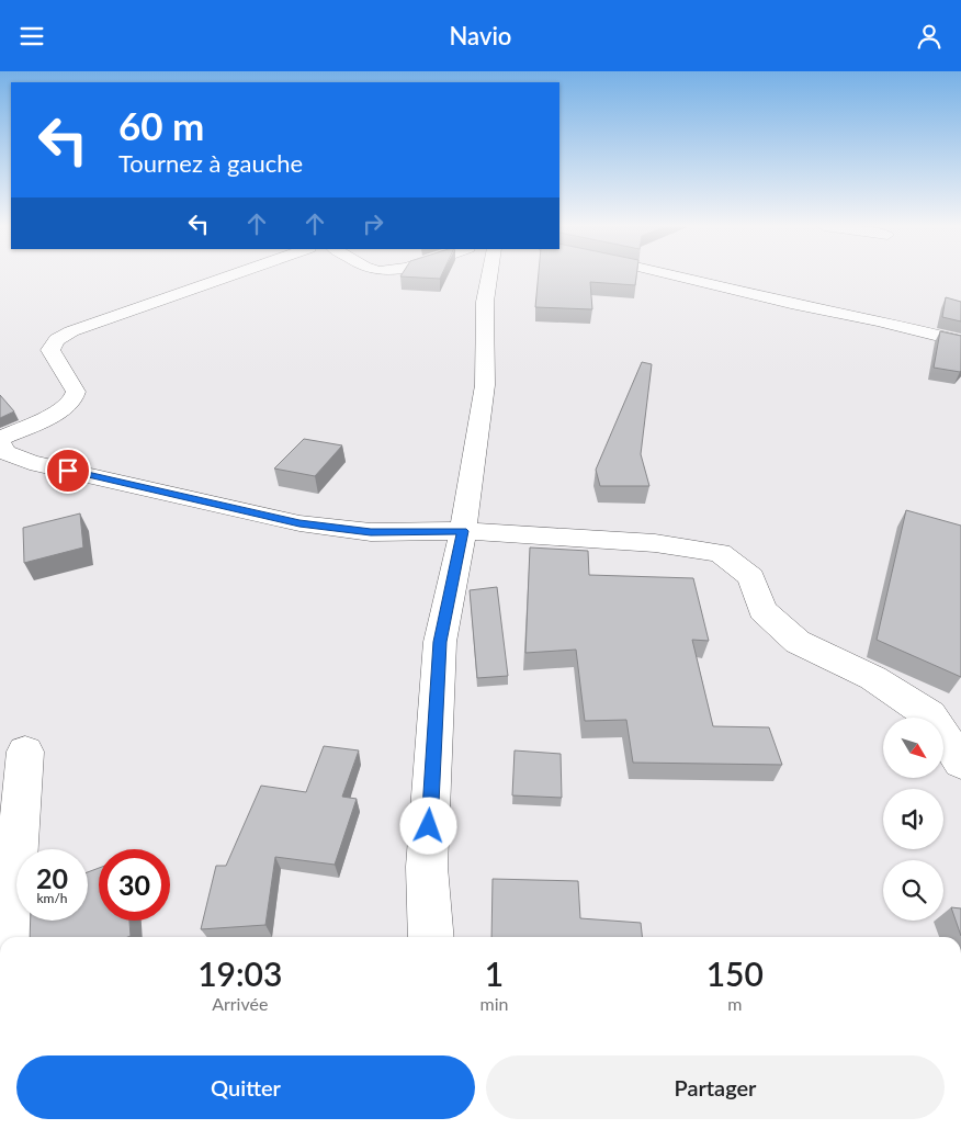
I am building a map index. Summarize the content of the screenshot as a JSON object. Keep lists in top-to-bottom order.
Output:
{
  "north": "bottom right",
  "page": {
    "header": "Navio",
    "turn": ["60 m", "Tournez à gauche"],
    "speed": "20 km/h",
    "limit": "30",
    "eta": [
      "19:03",
      "Arrivée",
      "1",
      "min",
      "150",
      "m"
    ],
    "buttons": ["Quitter", "Partager"]
  }
}
